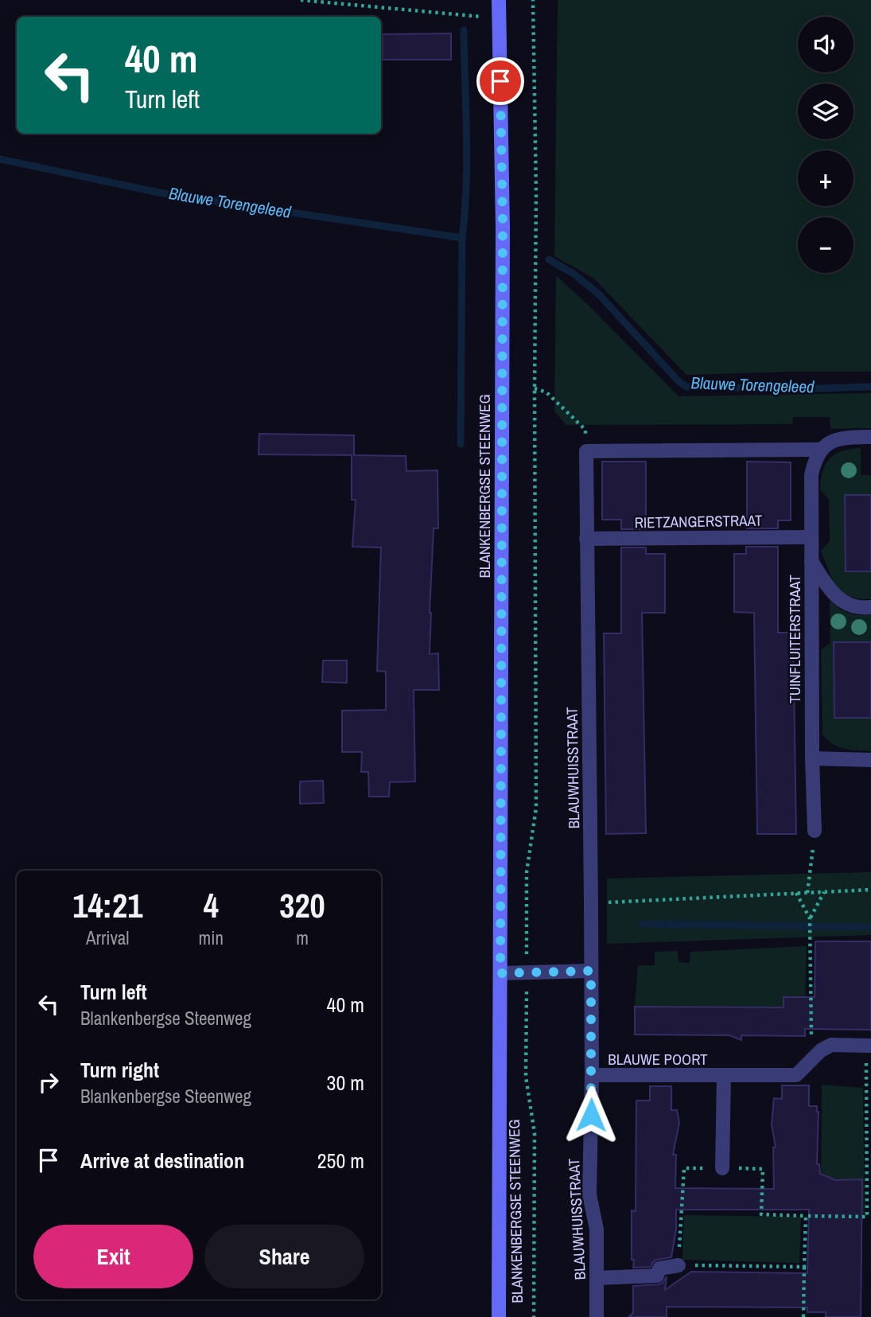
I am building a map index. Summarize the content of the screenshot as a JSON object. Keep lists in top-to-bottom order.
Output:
{
  "streets": {
    "main road": ["BLANKENBERGSE STEENWEG"],
    "street": [
      "RIETZANGERSTRAAT",
      "TUINFLUITERSTRAAT",
      "BLAUWHUISSTRAAT",
      "BLAUWE POORT"
    ]
  },
  "crossings": [
    ["RIETZANGERSTRAAT", "TUINFLUITERSTRAAT"],
    ["RIETZANGERSTRAAT", "BLAUWHUISSTRAAT"],
    ["BLAUWHUISSTRAAT", "BLAUWE POORT"]
  ],
  "water": ["Blauwe Torengeleed"],
  "page": {
    "map_buttons": ["+", "−"],
    "turn": ["40 m", "Turn left"],
    "eta": [
      "14:21",
      "Arrival",
      "4",
      "min",
      "320",
      "m"
    ],
    "list": [
      {
        "name": "Turn left",
        "note": "Blankenbergse Steenweg",
        "value": "40 m"
      },
      {
        "name": "Turn right",
        "note": "Blankenbergse Steenweg",
        "value": "30 m"
      },
      {
        "name": "Arrive at destination",
        "value": "250 m"
      }
    ],
    "buttons": ["Exit", "Share"]
  }
}
